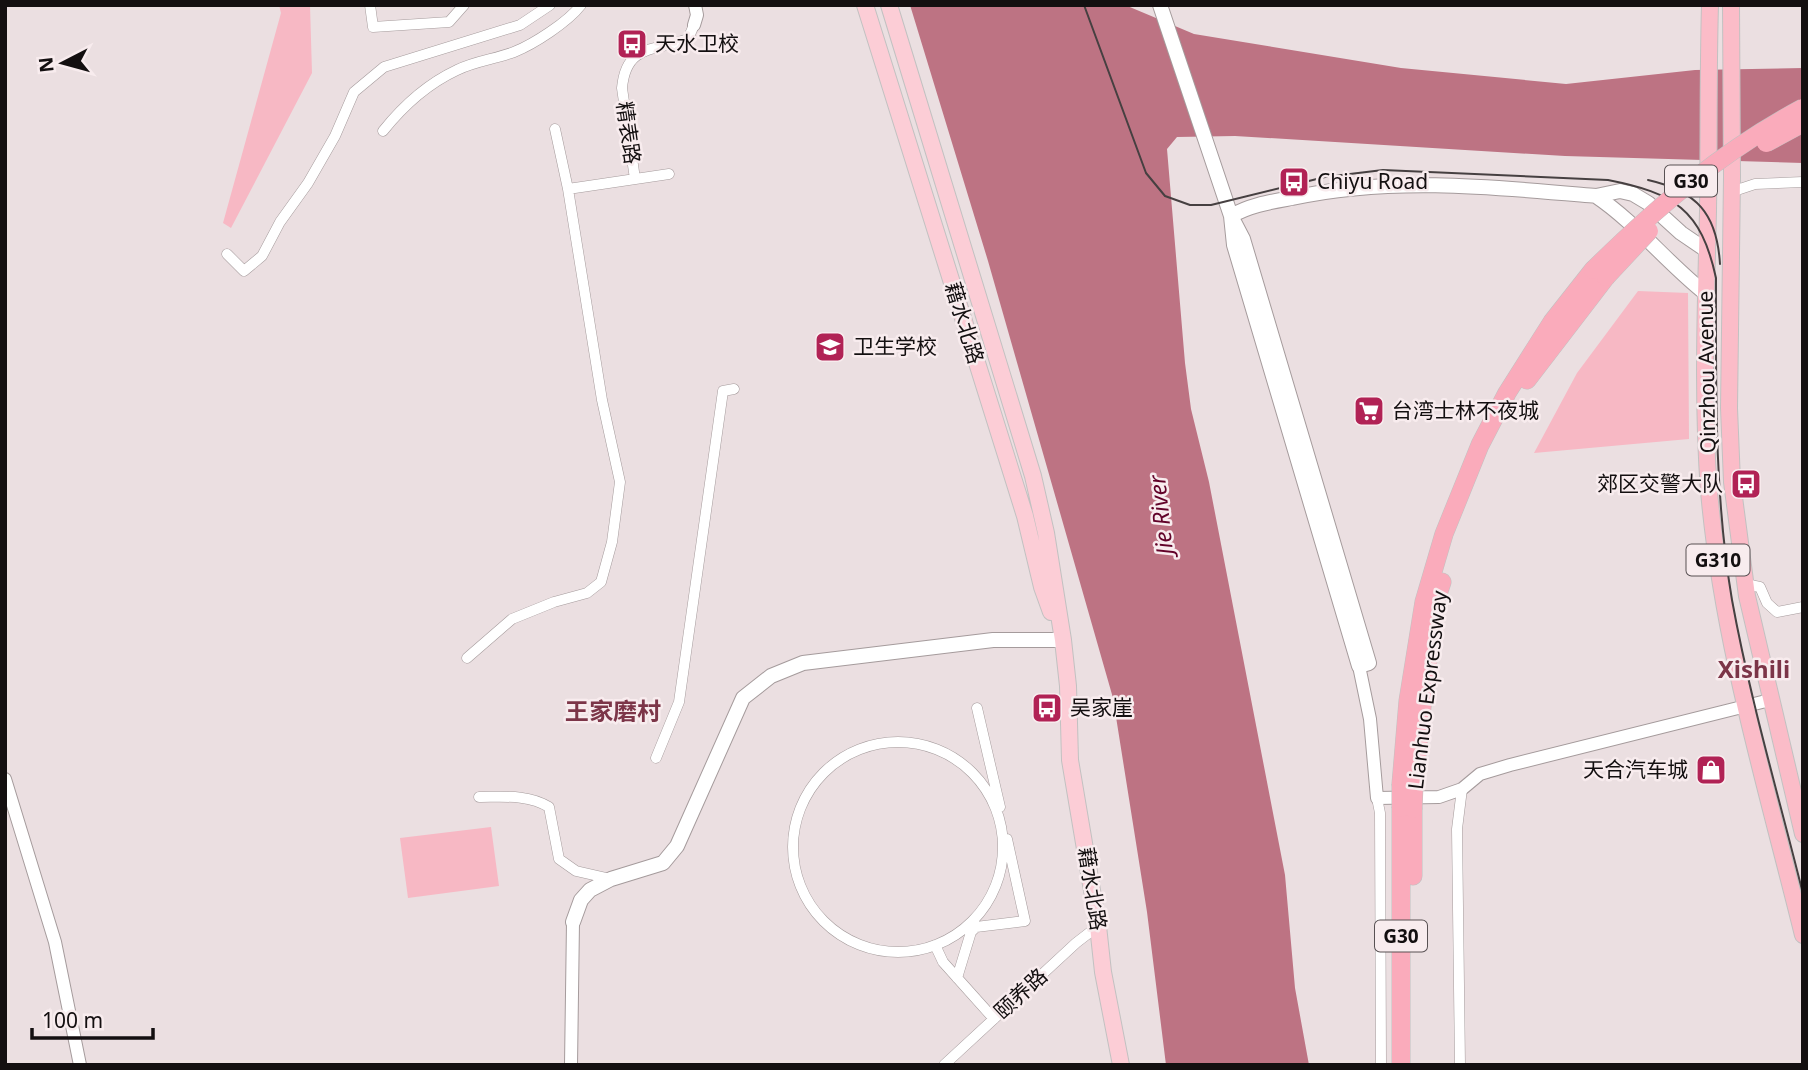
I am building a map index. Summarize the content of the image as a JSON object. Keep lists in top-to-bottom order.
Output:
{
  "streets": {
    "highway": [
      "G30",
      "Qinzhou Avenue",
      "G310",
      "Lianhuo Expressway"
    ],
    "main road": ["藉水北路"],
    "street": ["精表路", "颐养路"]
  },
  "crossings": [
    ["藉水北路", "颐养路"],
    ["Qinzhou Avenue", "G310"]
  ],
  "districts": ["Xishili", "王家磨村"],
  "water": ["Jie River"],
  "places": {
    "bus stop": [
      "天水卫校",
      "Chiyu Road",
      "郊区交警大队",
      "吴家崖"
    ],
    "school or university": ["卫生学校"],
    "supermarket": ["台湾士林不夜城"],
    "shop": ["天合汽车城"]
  },
  "scale_bar": "100 m",
  "north": "left"
}
